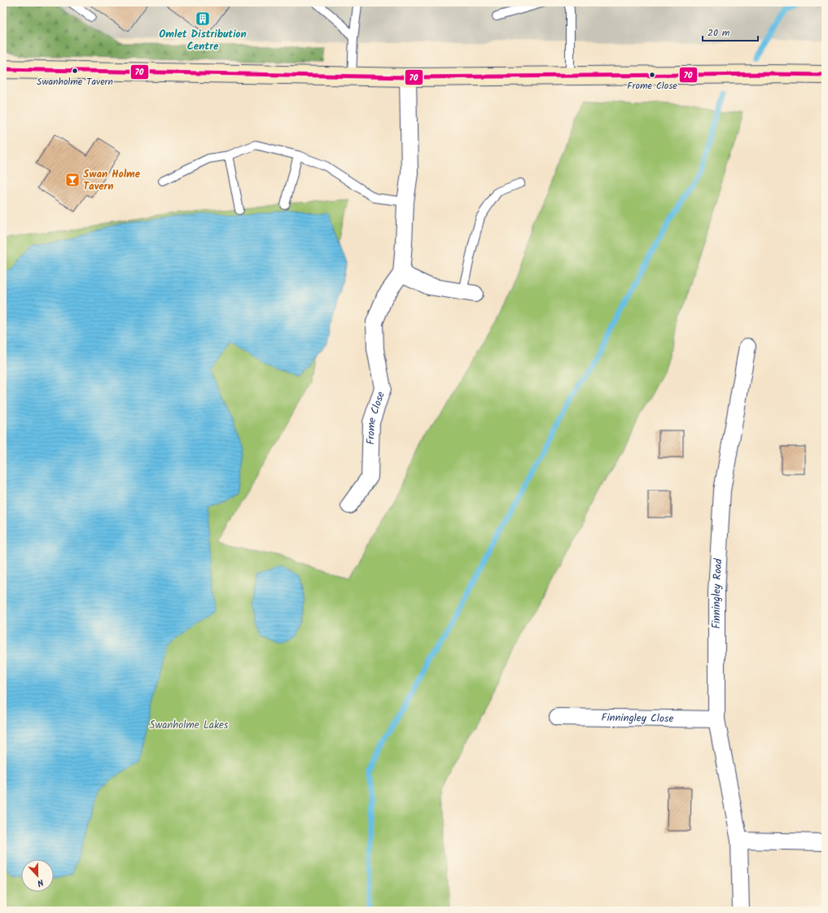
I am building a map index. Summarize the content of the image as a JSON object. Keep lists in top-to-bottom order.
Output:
{
  "streets": {
    "street": ["Frome Close", "Finningley Road", "Finningley Close"]
  },
  "crossings": [
    ["Finningley Road", "Finningley Close"]
  ],
  "parks": ["Swanholme Lakes"],
  "places": {
    "building": ["Omlet Distribution Centre"],
    "other": ["Swanholme Tavern", "Frome Close"],
    "bar": ["Swan Holme Tavern"]
  },
  "lines": ["transit line 70"],
  "scale_bar": "20 m",
  "north": "bottom"
}
